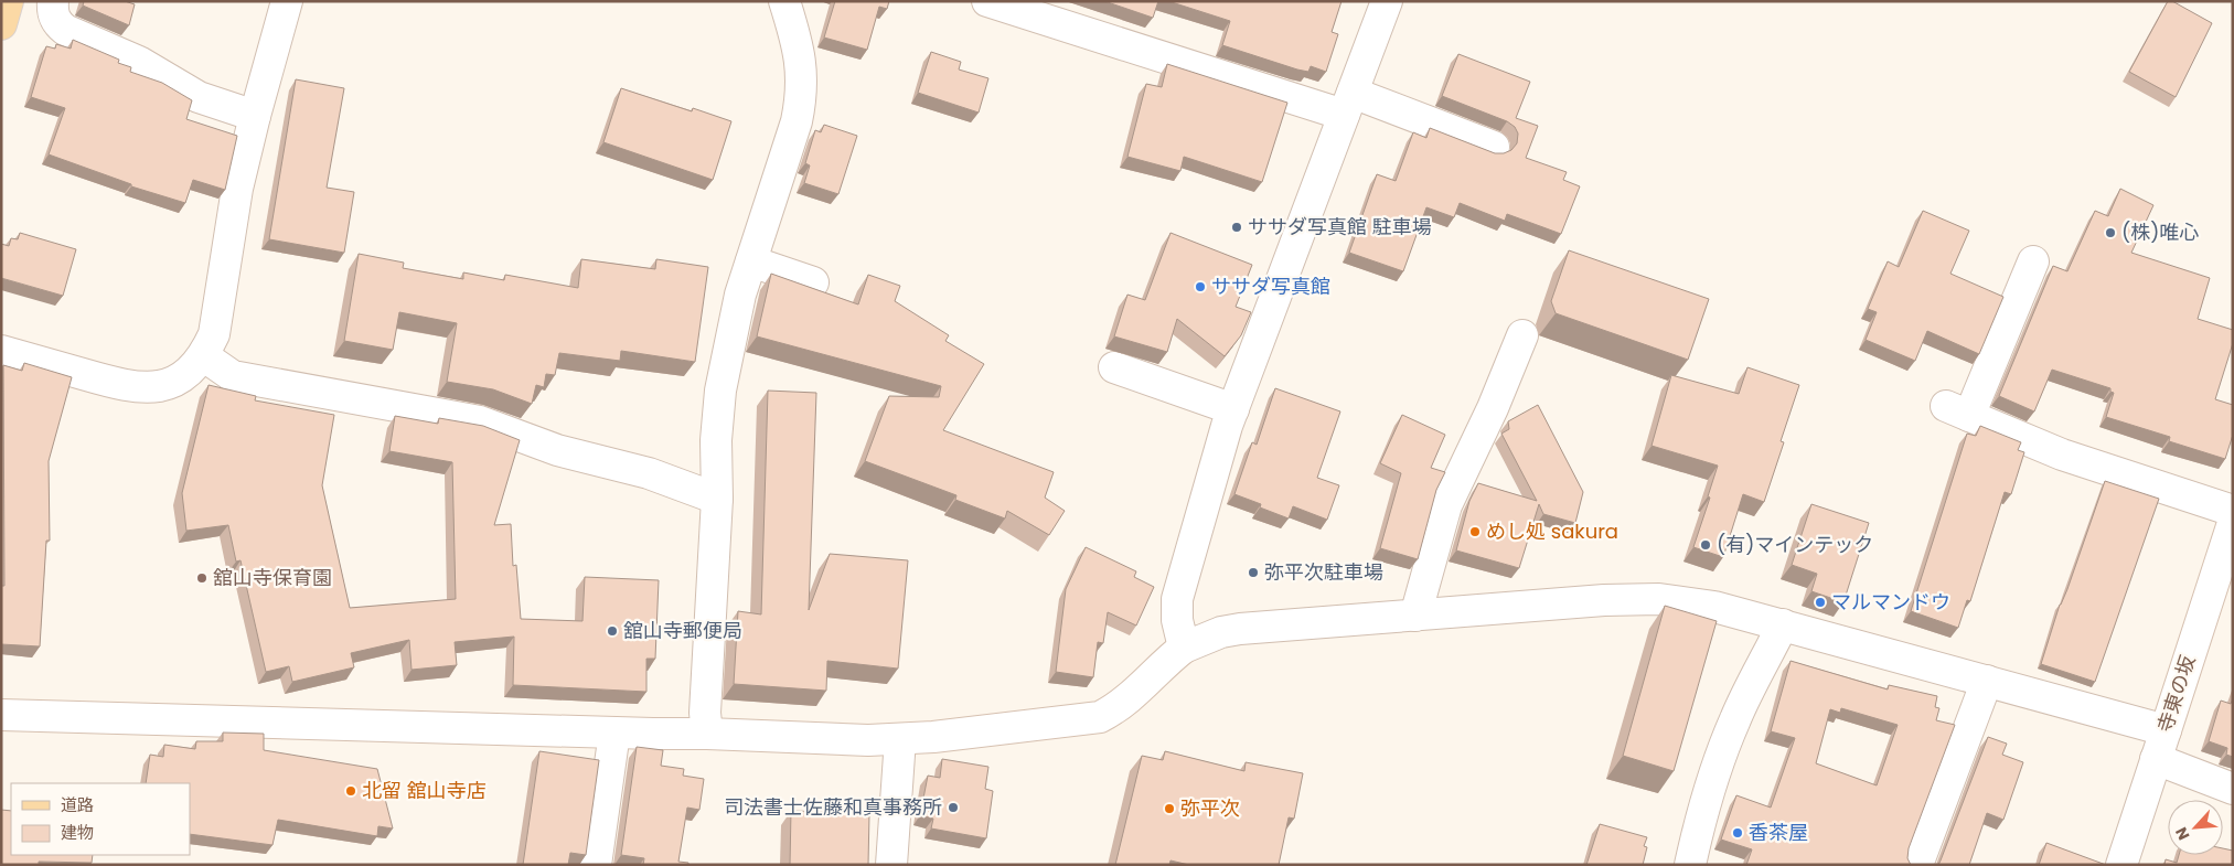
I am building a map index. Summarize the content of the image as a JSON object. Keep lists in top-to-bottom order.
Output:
{
  "streets": {
    "street": ["寺東の坂"]
  },
  "places": [
    "ササダ写真館 駐車場",
    "(株)唯心",
    "ササダ写真館",
    "めし処 sakura",
    "(有)マインテック",
    "弥平次駐車場",
    "舘山寺保育園",
    "マルマンドウ",
    "舘山寺郵便局",
    "北留 舘山寺店",
    "司法書士佐藤和真事務所",
    "弥平次",
    "香茶屋"
  ],
  "legend": ["道路", "建物"],
  "north": "bottom left"
}
